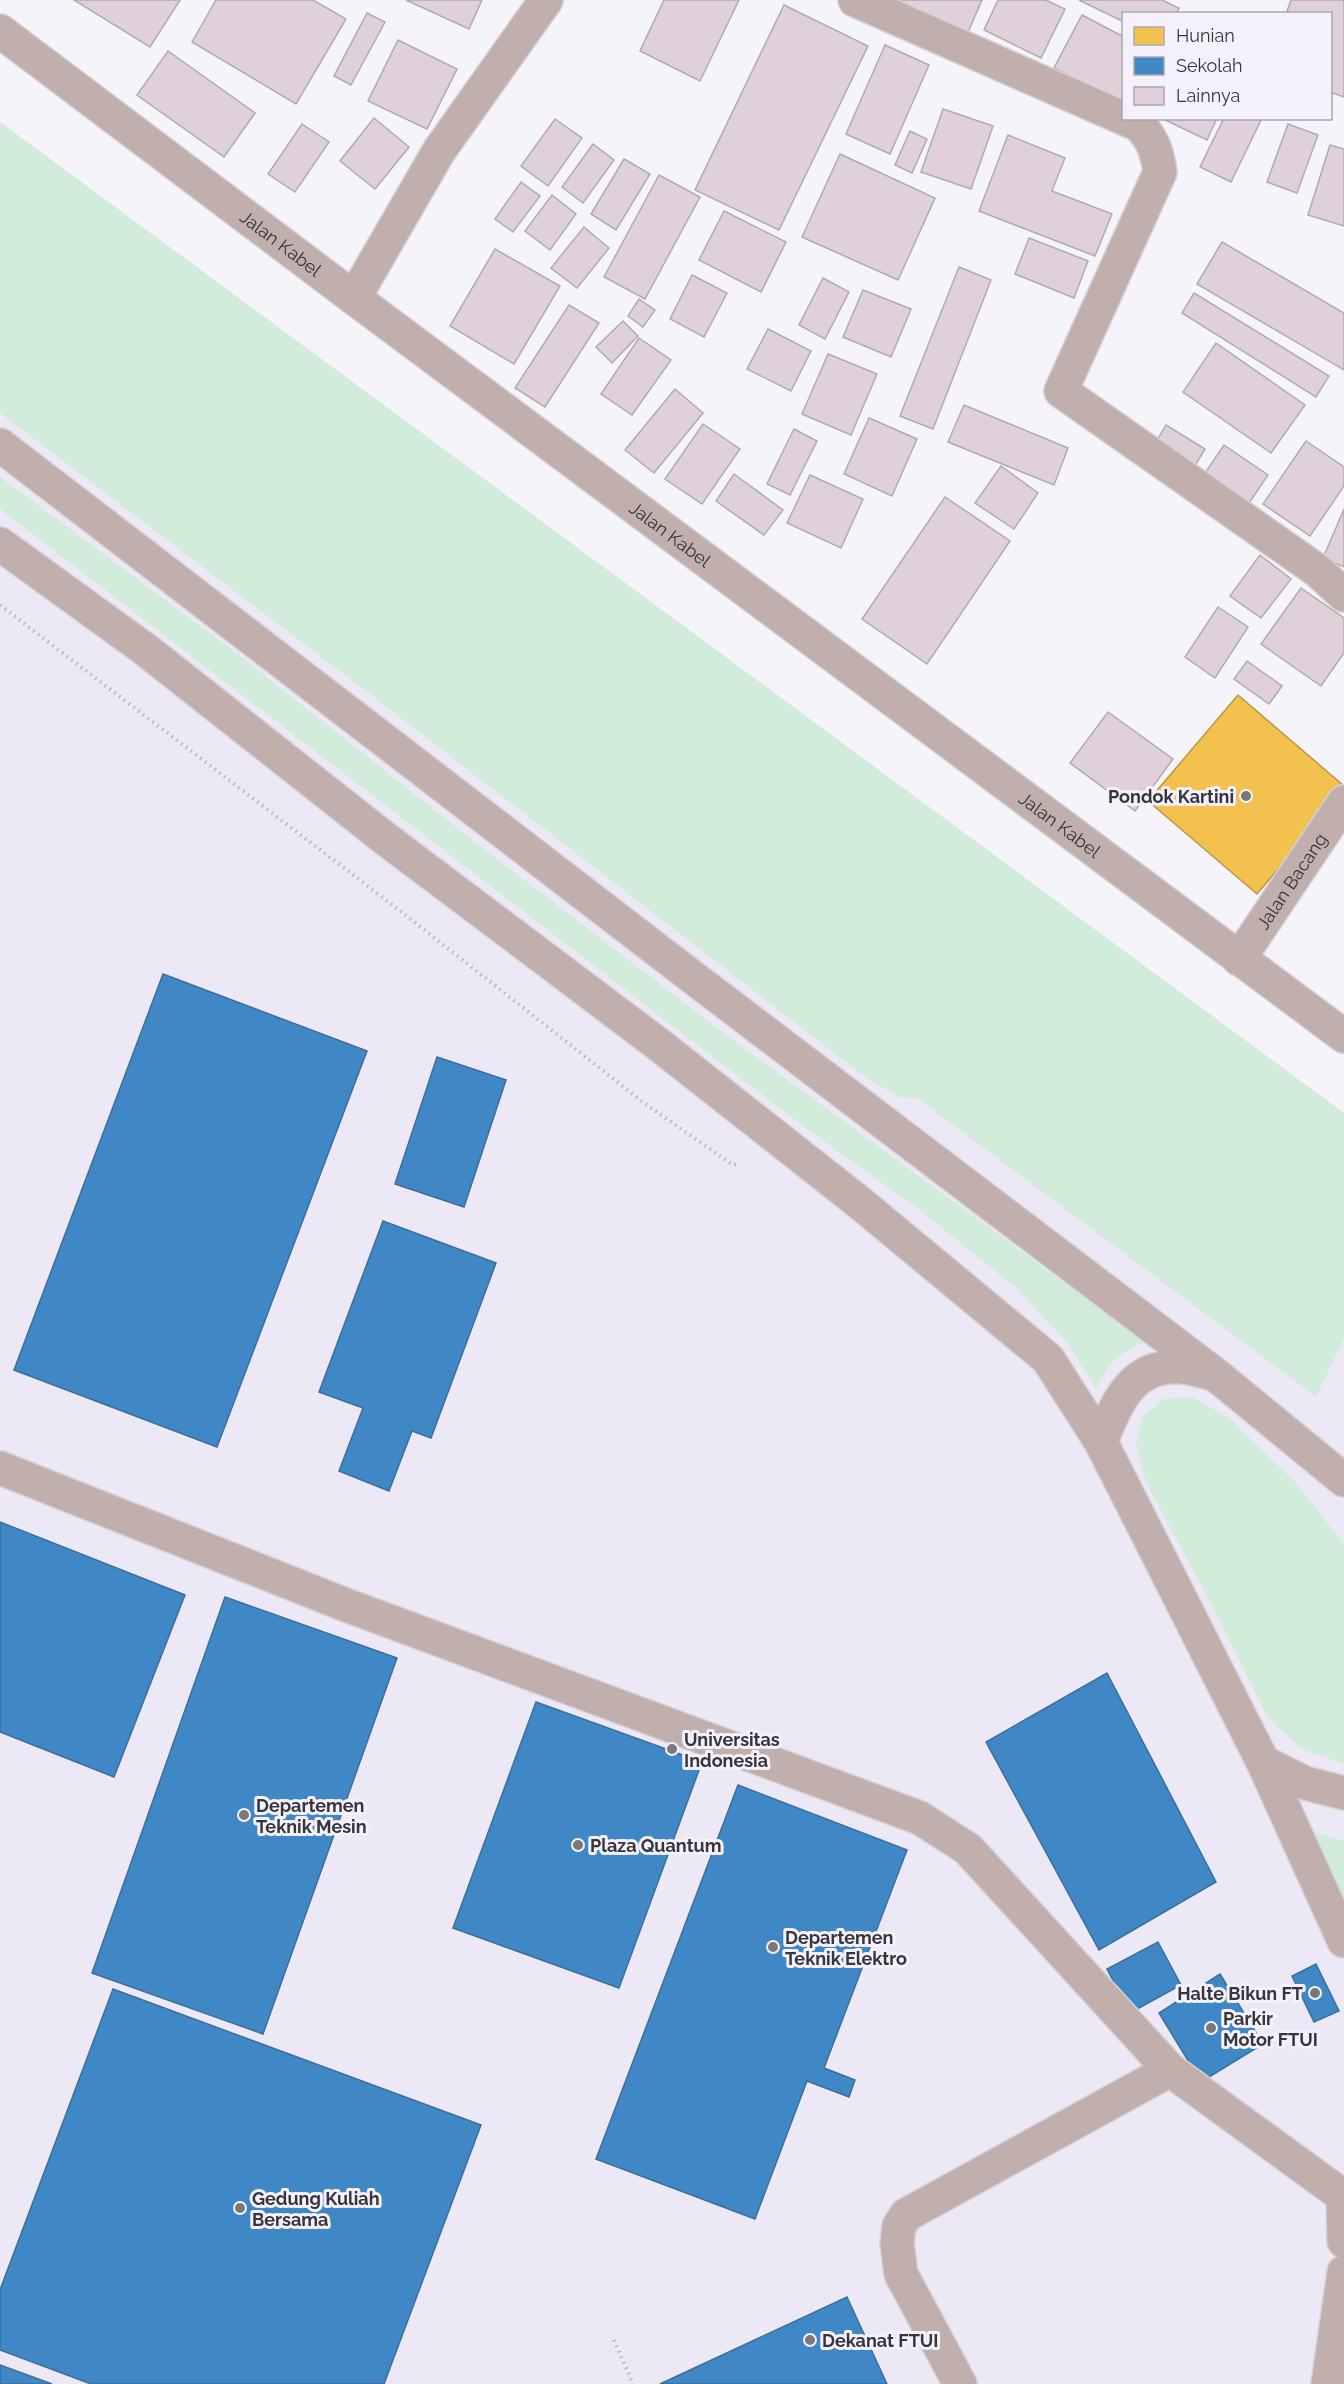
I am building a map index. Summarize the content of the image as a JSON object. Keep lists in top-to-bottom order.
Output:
{
  "streets": {
    "street": ["Jalan Kabel", "Jalan Bacang"]
  },
  "crossings": [
    ["Jalan Kabel", "Jalan Bacang"]
  ],
  "places": [
    "Pondok Kartini",
    "Universitas Indonesia",
    "Departemen Teknik Mesin",
    "Plaza Quantum",
    "Departemen Teknik Elektro",
    "Halte Bikun FT",
    "Parkir Motor FTUI",
    "Gedung Kuliah Bersama",
    "Dekanat FTUI"
  ],
  "legend": ["Hunian", "Sekolah", "Lainnya"]
}
